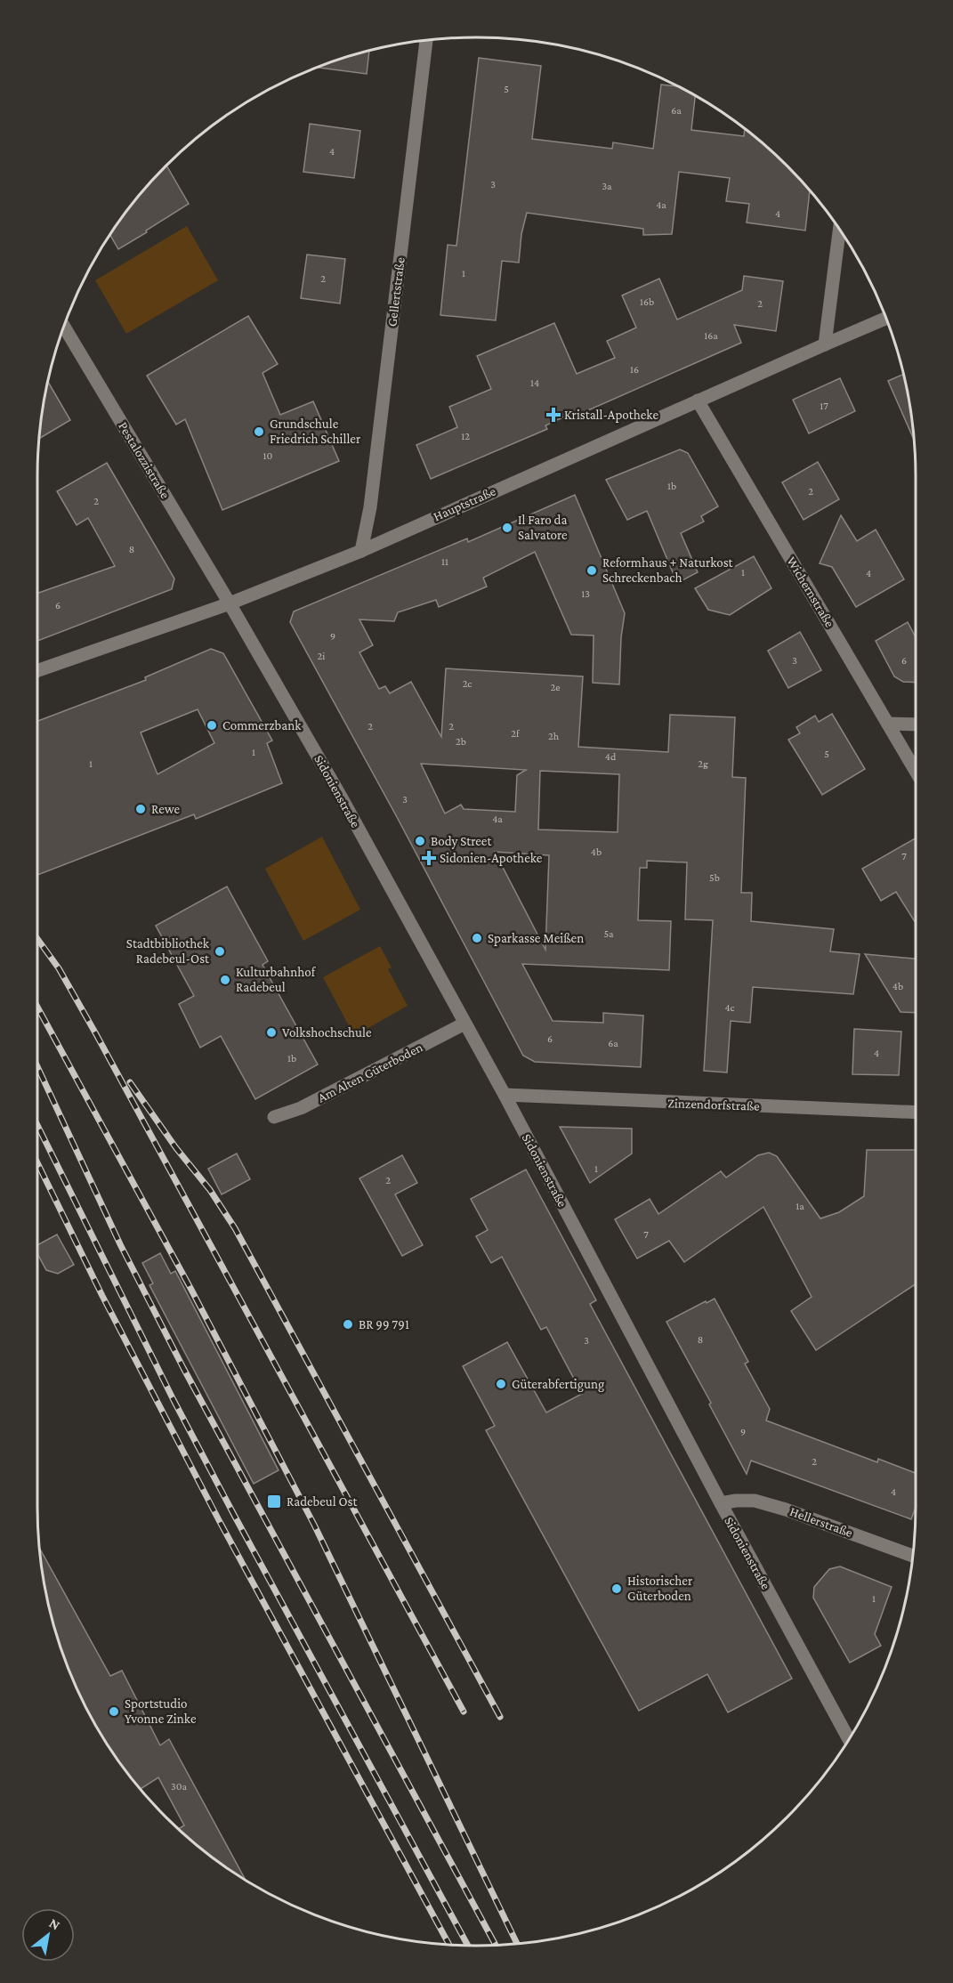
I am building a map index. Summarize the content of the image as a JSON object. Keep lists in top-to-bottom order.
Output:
{
  "streets": {
    "street": [
      "Gellertstraße",
      "Pestalozzistraße",
      "Hauptstraße",
      "Wichernstraße",
      "Sidonienstraße",
      "Am Alten Güterboden",
      "Zinzendorfstraße",
      "Hellerstraße"
    ]
  },
  "crossings": [
    ["Gellertstraße", "Hauptstraße"],
    ["Pestalozzistraße", "Hauptstraße"],
    ["Pestalozzistraße", "Sidonienstraße"],
    ["Hauptstraße", "Wichernstraße"],
    ["Hauptstraße", "Sidonienstraße"],
    ["Sidonienstraße", "Am Alten Güterboden"],
    ["Sidonienstraße", "Zinzendorfstraße"],
    ["Sidonienstraße", "Hellerstraße"]
  ],
  "places": {
    "health": ["Kristall-Apotheke", "Sidonien-Apotheke"],
    "other": [
      "Grundschule Friedrich Schiller",
      "Il Faro da Salvatore",
      "Reformhaus + Naturkost Schreckenbach",
      "Commerzbank",
      "Rewe",
      "Body Street",
      "Sparkasse Meißen",
      "Stadtbibliothek Radebeul-Ost",
      "Kulturbahnhof Radebeul",
      "Volkshochschule",
      "BR 99 791",
      "Güterabfertigung",
      "Historischer Güterboden",
      "Sportstudio Yvonne Zinke"
    ],
    "transit": ["Radebeul Ost"]
  },
  "house_numbers": [
    "5",
    "6a",
    "4",
    "3",
    "3a",
    "4a",
    "4",
    "1",
    "2",
    "16b",
    "2",
    "16a",
    "16",
    "14",
    "17",
    "12",
    "10",
    "1b",
    "2",
    "2",
    "8",
    "11",
    "1",
    "4",
    "13",
    "6",
    "9",
    "2i",
    "3",
    "6",
    "2c",
    "2e",
    "2",
    "2",
    "2f",
    "2h",
    "2b",
    "1",
    "5",
    "4d",
    "1",
    "2g",
    "3",
    "4a",
    "4b",
    "7",
    "5b",
    "5a",
    "4b",
    "4c",
    "6",
    "6a",
    "4",
    "1b",
    "1",
    "2",
    "1a",
    "7",
    "8",
    "3",
    "9",
    "2",
    "4",
    "1",
    "30a"
  ],
  "north": "top right"
}
